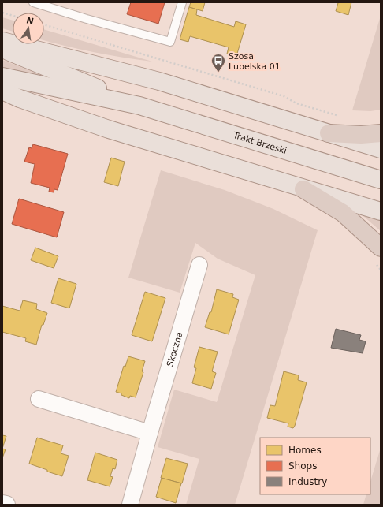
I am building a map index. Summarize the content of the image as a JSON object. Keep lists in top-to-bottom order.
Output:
{
  "streets": {
    "main road": ["Trakt Brzeski"],
    "street": ["Skoczna"]
  },
  "places": {
    "bus stop": ["Szosa Lubelska 01"]
  },
  "legend": ["Homes", "Shops", "Industry"],
  "north": "top"
}
